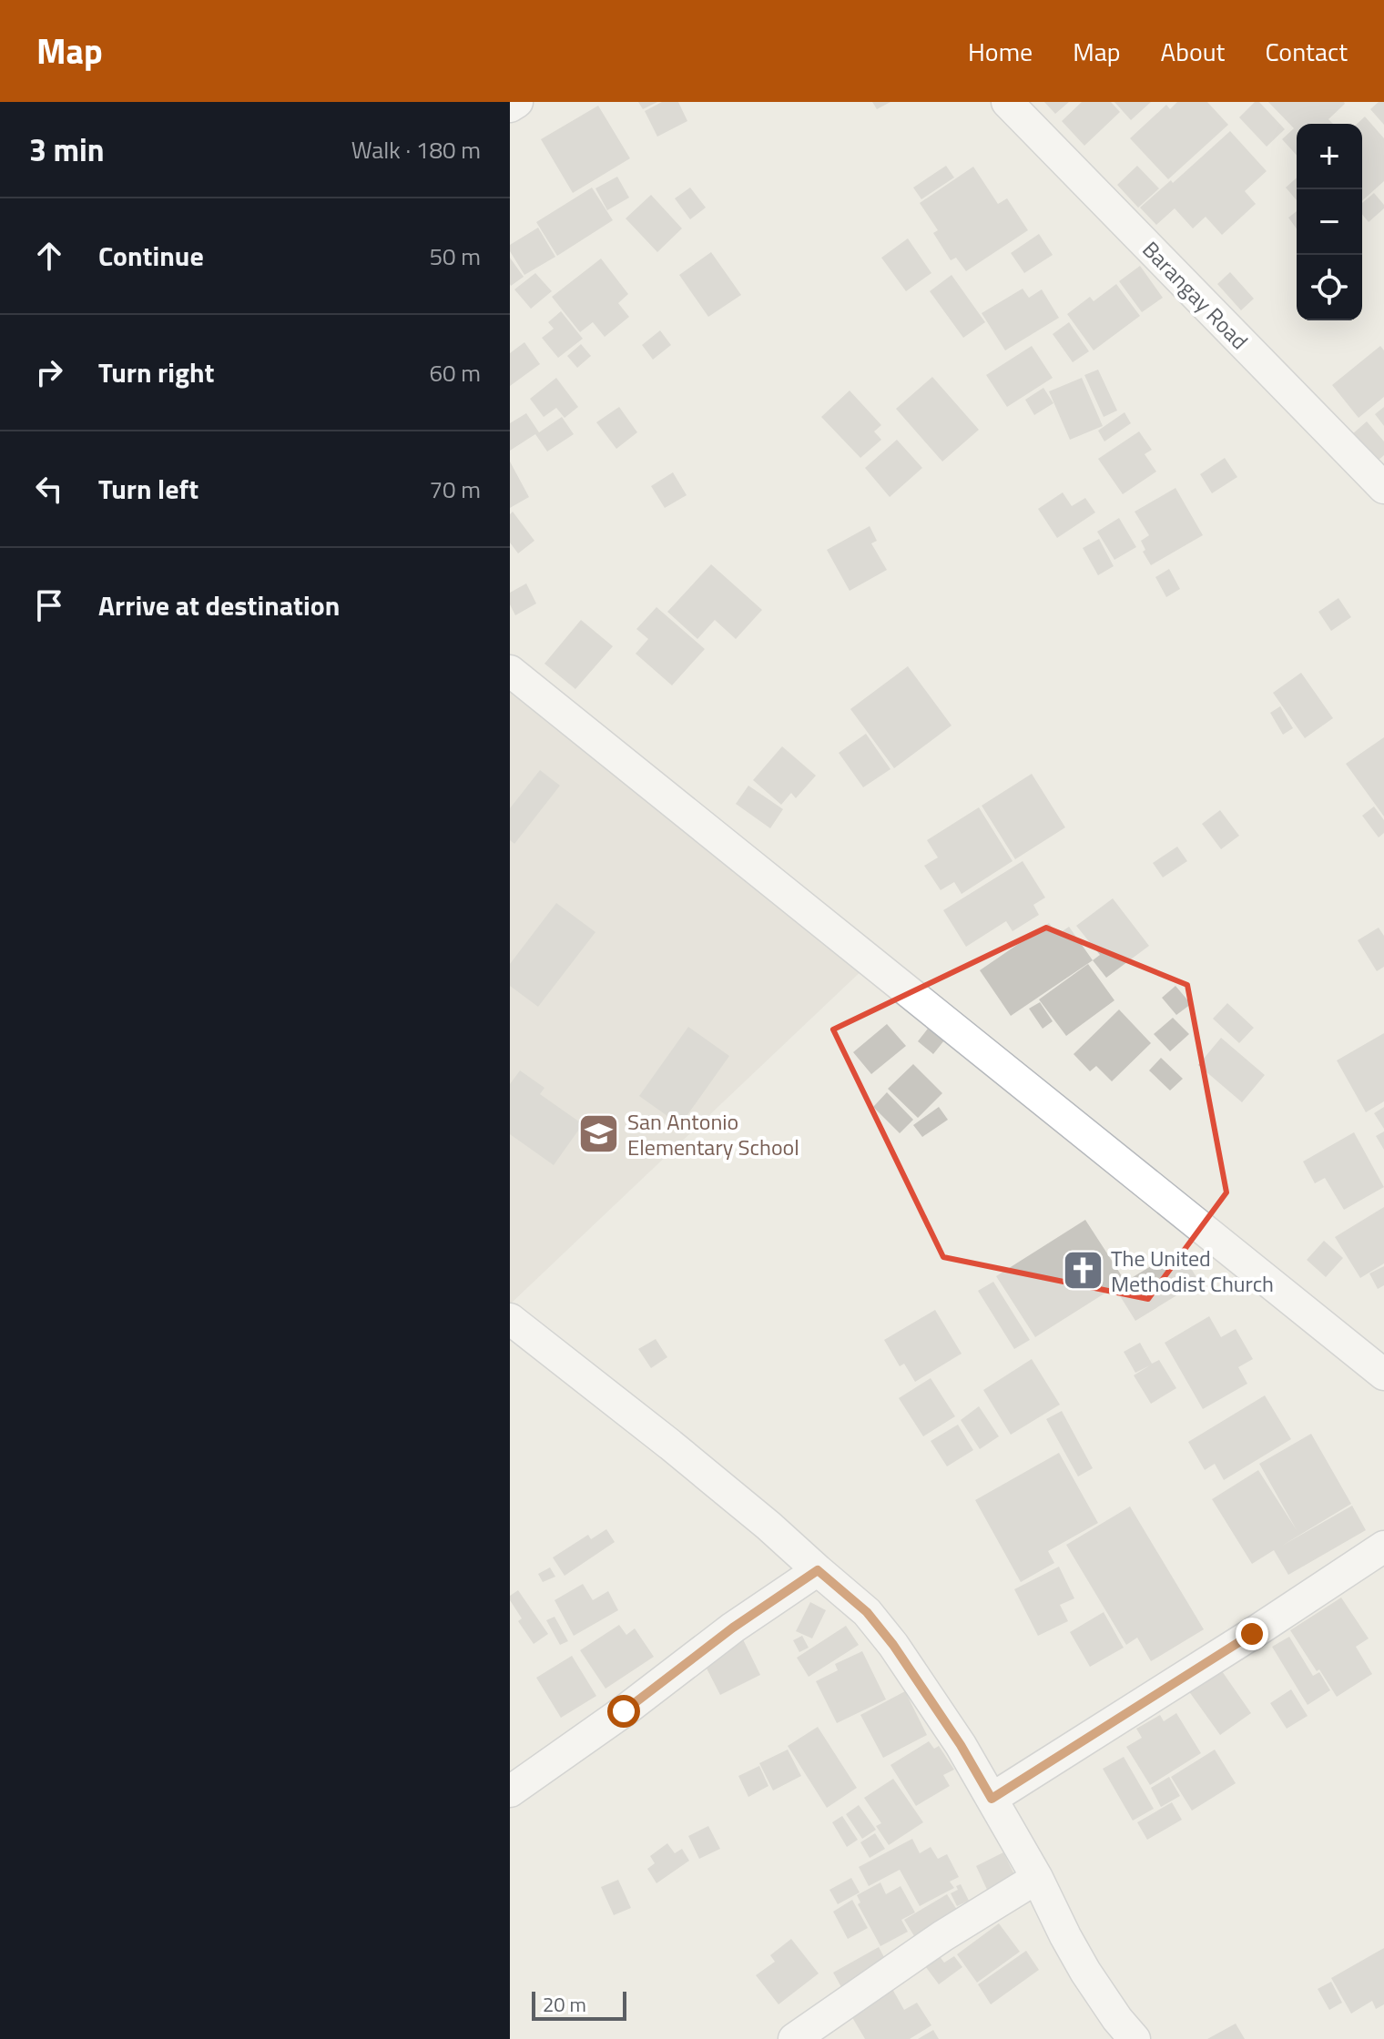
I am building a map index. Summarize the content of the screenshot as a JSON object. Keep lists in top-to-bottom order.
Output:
{
  "streets": {
    "street": ["Barangay Road"]
  },
  "places": {
    "school or university": ["San Antonio Elementary School"],
    "church": ["The United Methodist Church"]
  },
  "scale_bar": "20 m",
  "page": {
    "header": "Map",
    "nav": [
      "Home",
      "Map",
      "About",
      "Contact"
    ],
    "heading": ["3 min", "Walk · 180 m"],
    "map_buttons": ["+", "−"],
    "list": [
      ["Continue", "50 m"],
      ["Turn right", "60 m"],
      ["Turn left", "70 m"],
      "Arrive at destination"
    ],
    "scale": "20 m"
  }
}
